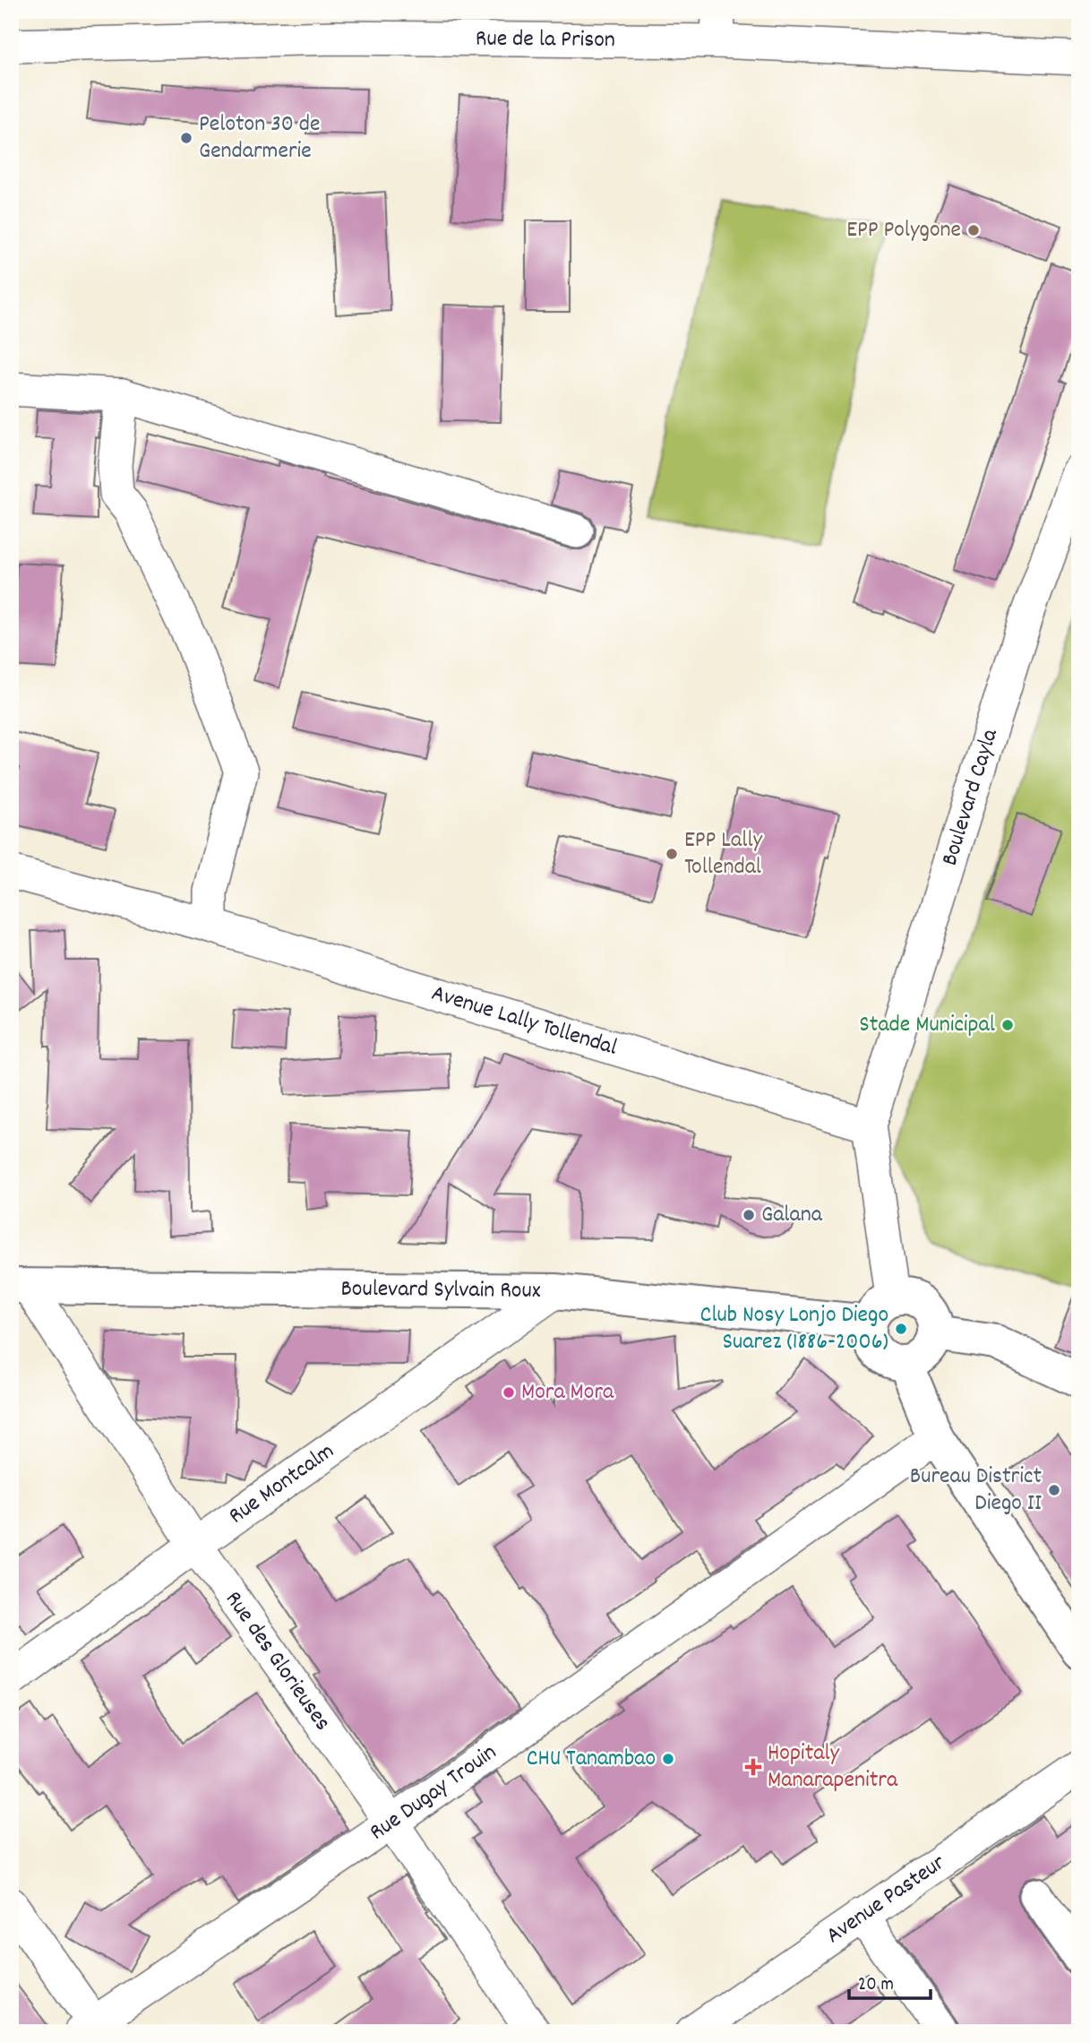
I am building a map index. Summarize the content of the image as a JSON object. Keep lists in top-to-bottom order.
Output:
{
  "streets": {
    "main road": ["Boulevard Sylvain Roux"],
    "street": [
      "Rue de la Prison",
      "Boulevard Cayla",
      "Avenue Lally Tollendal",
      "Rue Montcalm",
      "Rue des Glorieuses",
      "Rue Dugay Trouin",
      "Avenue Pasteur"
    ]
  },
  "crossings": [
    ["Boulevard Cayla", "Avenue Lally Tollendal"],
    ["Boulevard Sylvain Roux", "Rue Montcalm"],
    ["Boulevard Sylvain Roux", "Rue des Glorieuses"],
    ["Rue Montcalm", "Rue des Glorieuses"],
    ["Rue des Glorieuses", "Rue Dugay Trouin"]
  ],
  "places": {
    "other": [
      "Peloton 30 de Gendarmerie",
      "EPP Polygone",
      "EPP Lally Tollendal",
      "Stade Municipal",
      "Galana",
      "Club Nosy Lonjo Diego Suarez (1886-2006)",
      "Mora Mora",
      "Bureau District Diego II",
      "CHU Tanambao"
    ],
    "health": ["Hopitaly Manarapenitra"]
  },
  "scale_bar": "20 m"
}
